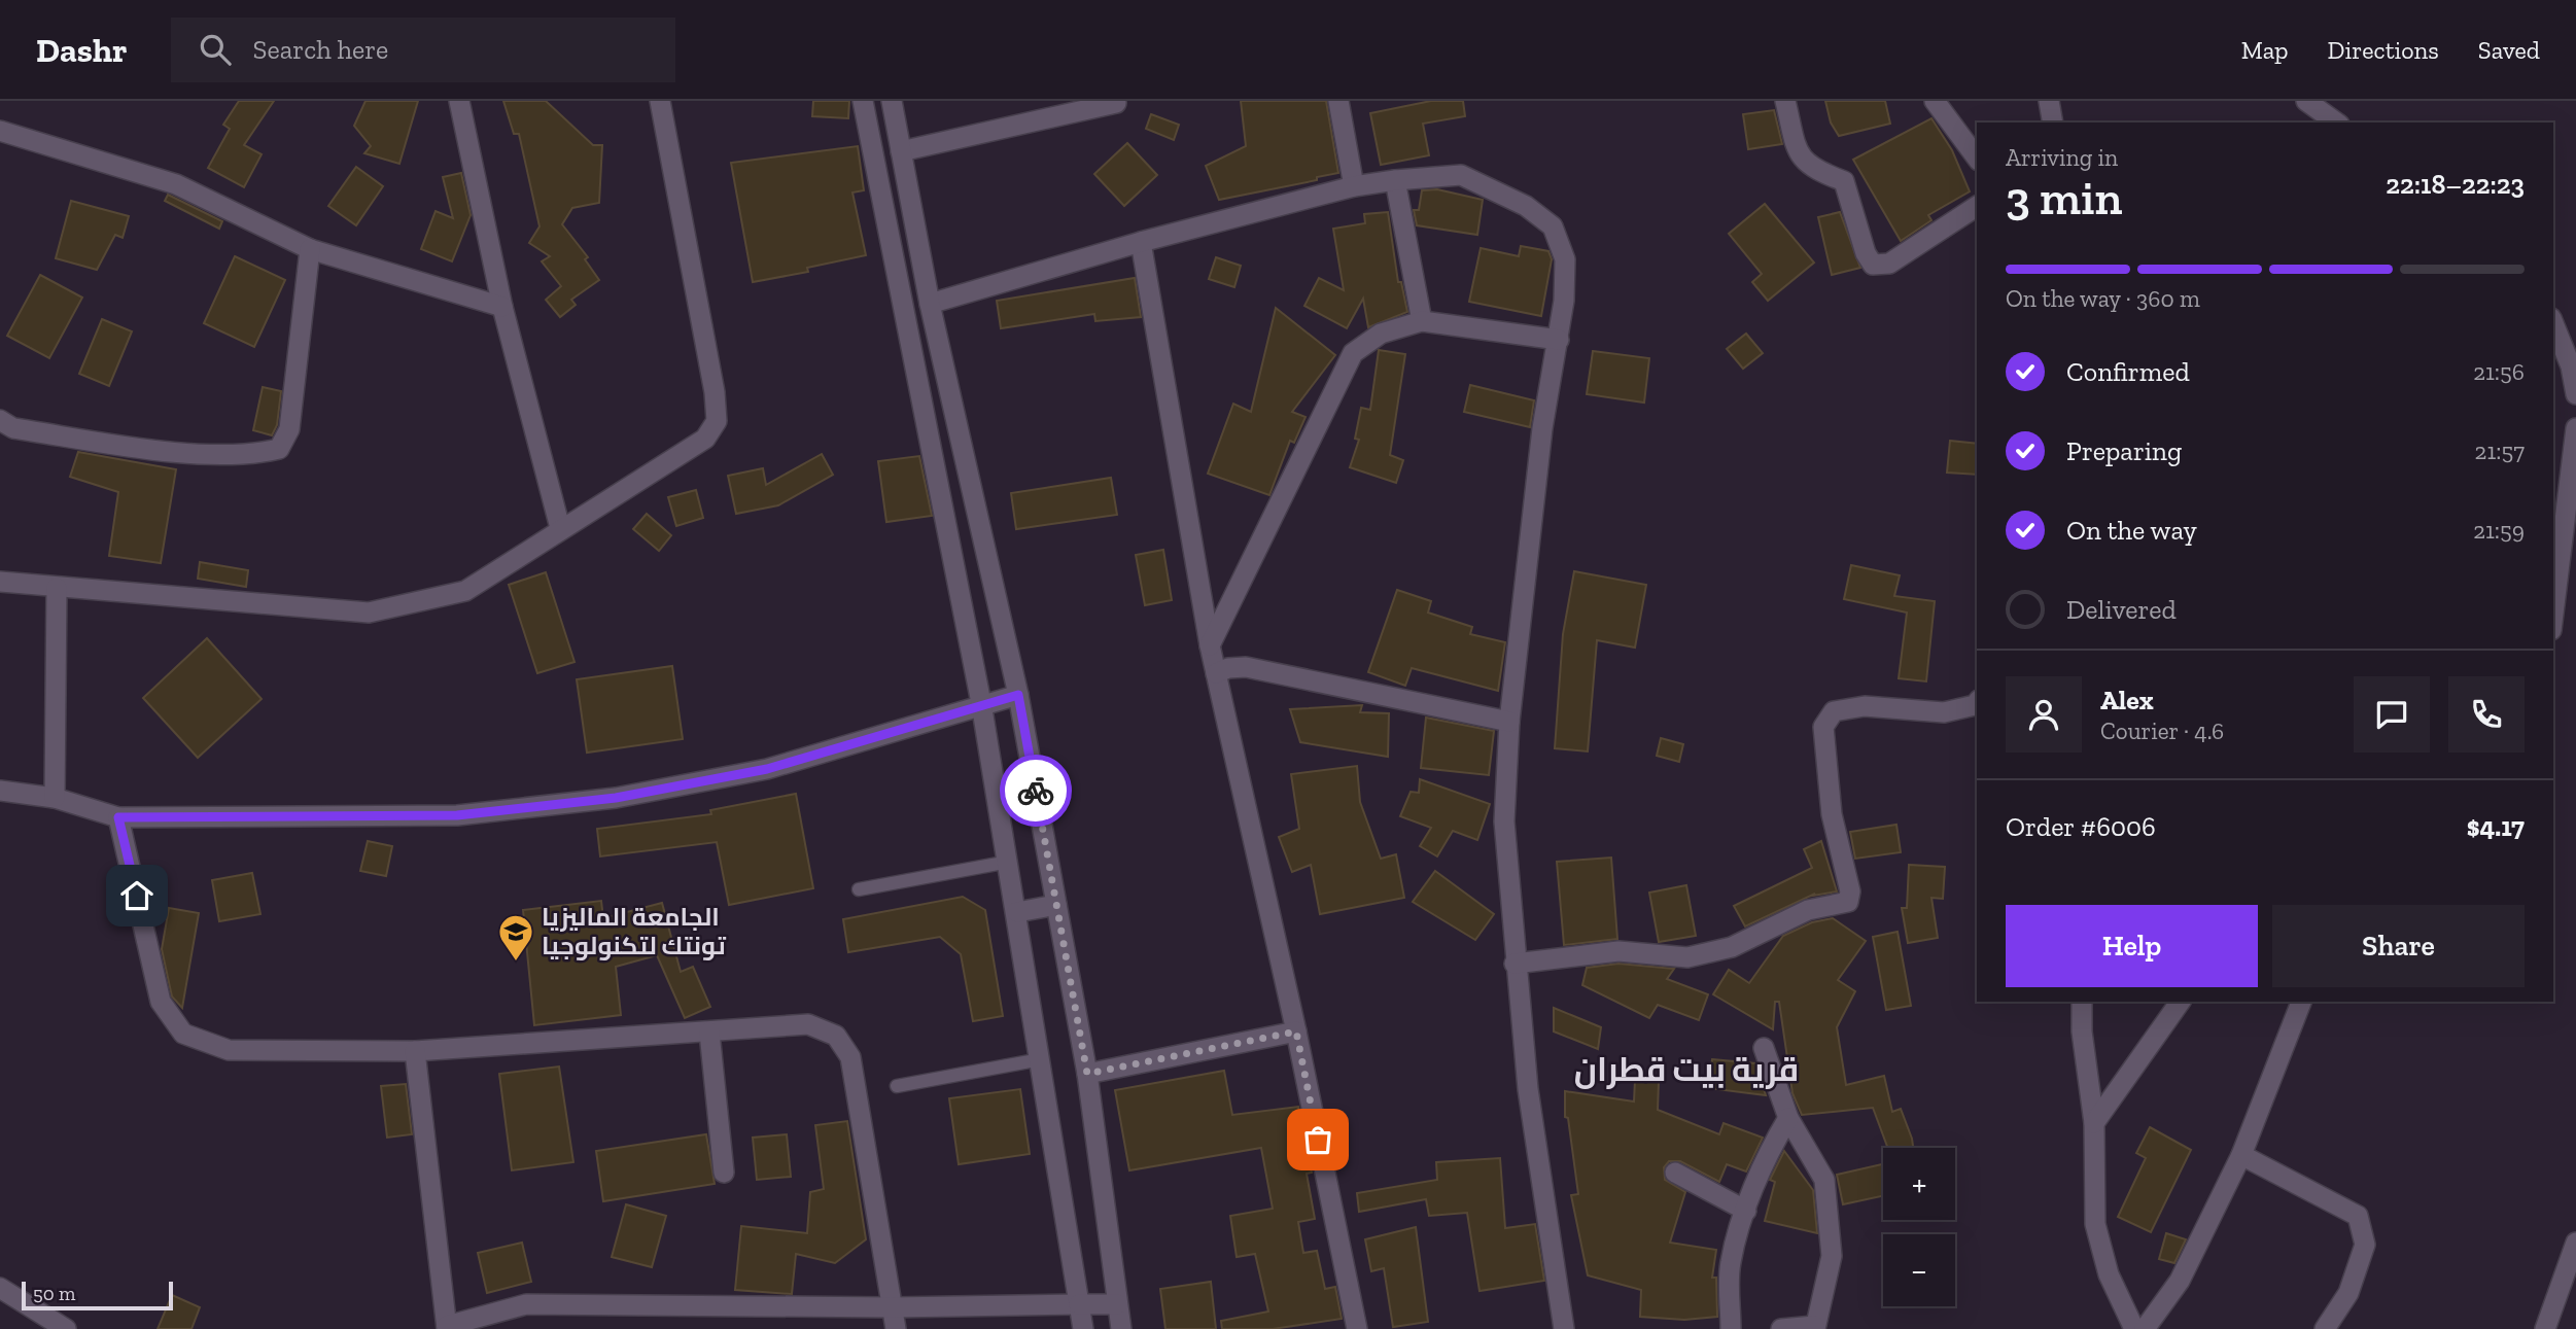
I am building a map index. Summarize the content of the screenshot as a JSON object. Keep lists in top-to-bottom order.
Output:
{
  "districts": ["قرية بيت قطران"],
  "places": {
    "school or university": ["الجامعة الماليزيا تونتك لتكنولوجيا"]
  },
  "scale_bar": "50 m",
  "page": {
    "header": "Dashr",
    "search": "Search here",
    "nav": ["Map", "Directions", "Saved"],
    "heading": ["3 min", "Arriving in", "22:18–22:23"],
    "panel": [
      "Alex",
      "Courier · 4.6",
      "Order #6006",
      "$4.17"
    ],
    "bar": "On the way · 360 m",
    "list": [
      ["Confirmed", "21:56"],
      ["Preparing", "21:57"],
      ["On the way", "21:59"],
      "Delivered"
    ],
    "buttons": ["Help", "Share"],
    "map_buttons": ["+", "−"],
    "scale": "50 m"
  }
}
